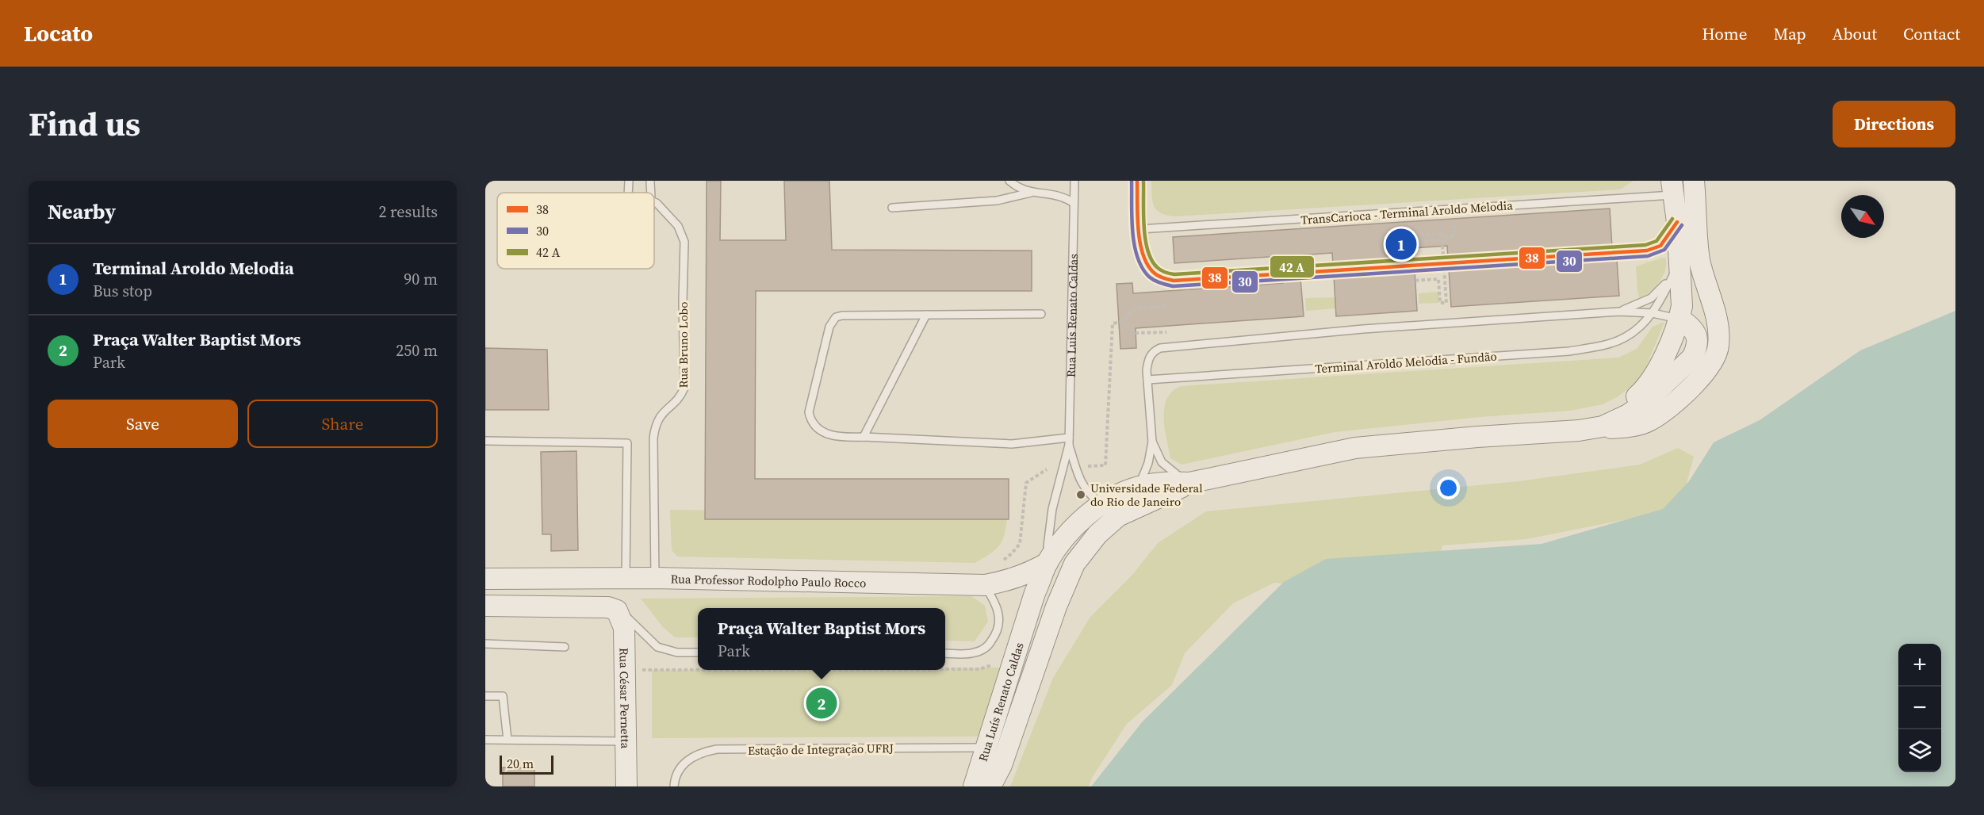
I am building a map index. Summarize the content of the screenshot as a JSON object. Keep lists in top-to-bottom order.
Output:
{
  "streets": {
    "street": ["Rua Luís Renato Caldas", "Rua Professor Rodolpho Paulo Rocco", "Rua César Pernetta"],
    "lane": [
      "TransCarioca - Terminal Aroldo Melodia",
      "Rua Bruno Lobo",
      "Terminal Aroldo Melodia - Fundão",
      "Estação de Integração UFRJ"
    ]
  },
  "crossings": [
    ["Rua Luís Renato Caldas", "Rua Professor Rodolpho Paulo Rocco"],
    ["Rua Luís Renato Caldas", "Estação de Integração UFRJ"],
    ["Rua Bruno Lobo", "Rua Professor Rodolpho Paulo Rocco"]
  ],
  "places": ["Universidade Federal do Rio de Janeiro"],
  "lines": ["transit line 38", "transit line 30"],
  "legend": ["38", "30", "42 A"],
  "scale_bar": "20 m",
  "north": "bottom right",
  "page": {
    "header": "Locato",
    "nav": [
      "Home",
      "Map",
      "About",
      "Contact"
    ],
    "title": "Find us",
    "buttons": [
      "Directions",
      ["Save", "Share"]
    ],
    "heading": ["Nearby", "2 results"],
    "pins": ["1", "2"],
    "list": [
      {
        "mark": "1",
        "name": "Terminal Aroldo Melodia",
        "note": "Bus stop",
        "value": "90 m"
      },
      {
        "mark": "2",
        "name": "Praça Walter Baptist Mors",
        "note": "Park",
        "value": "250 m"
      }
    ],
    "popup": ["Praça Walter Baptist Mors", "Park"],
    "map_buttons": ["+", "−"],
    "scale": "20 m"
  }
}
